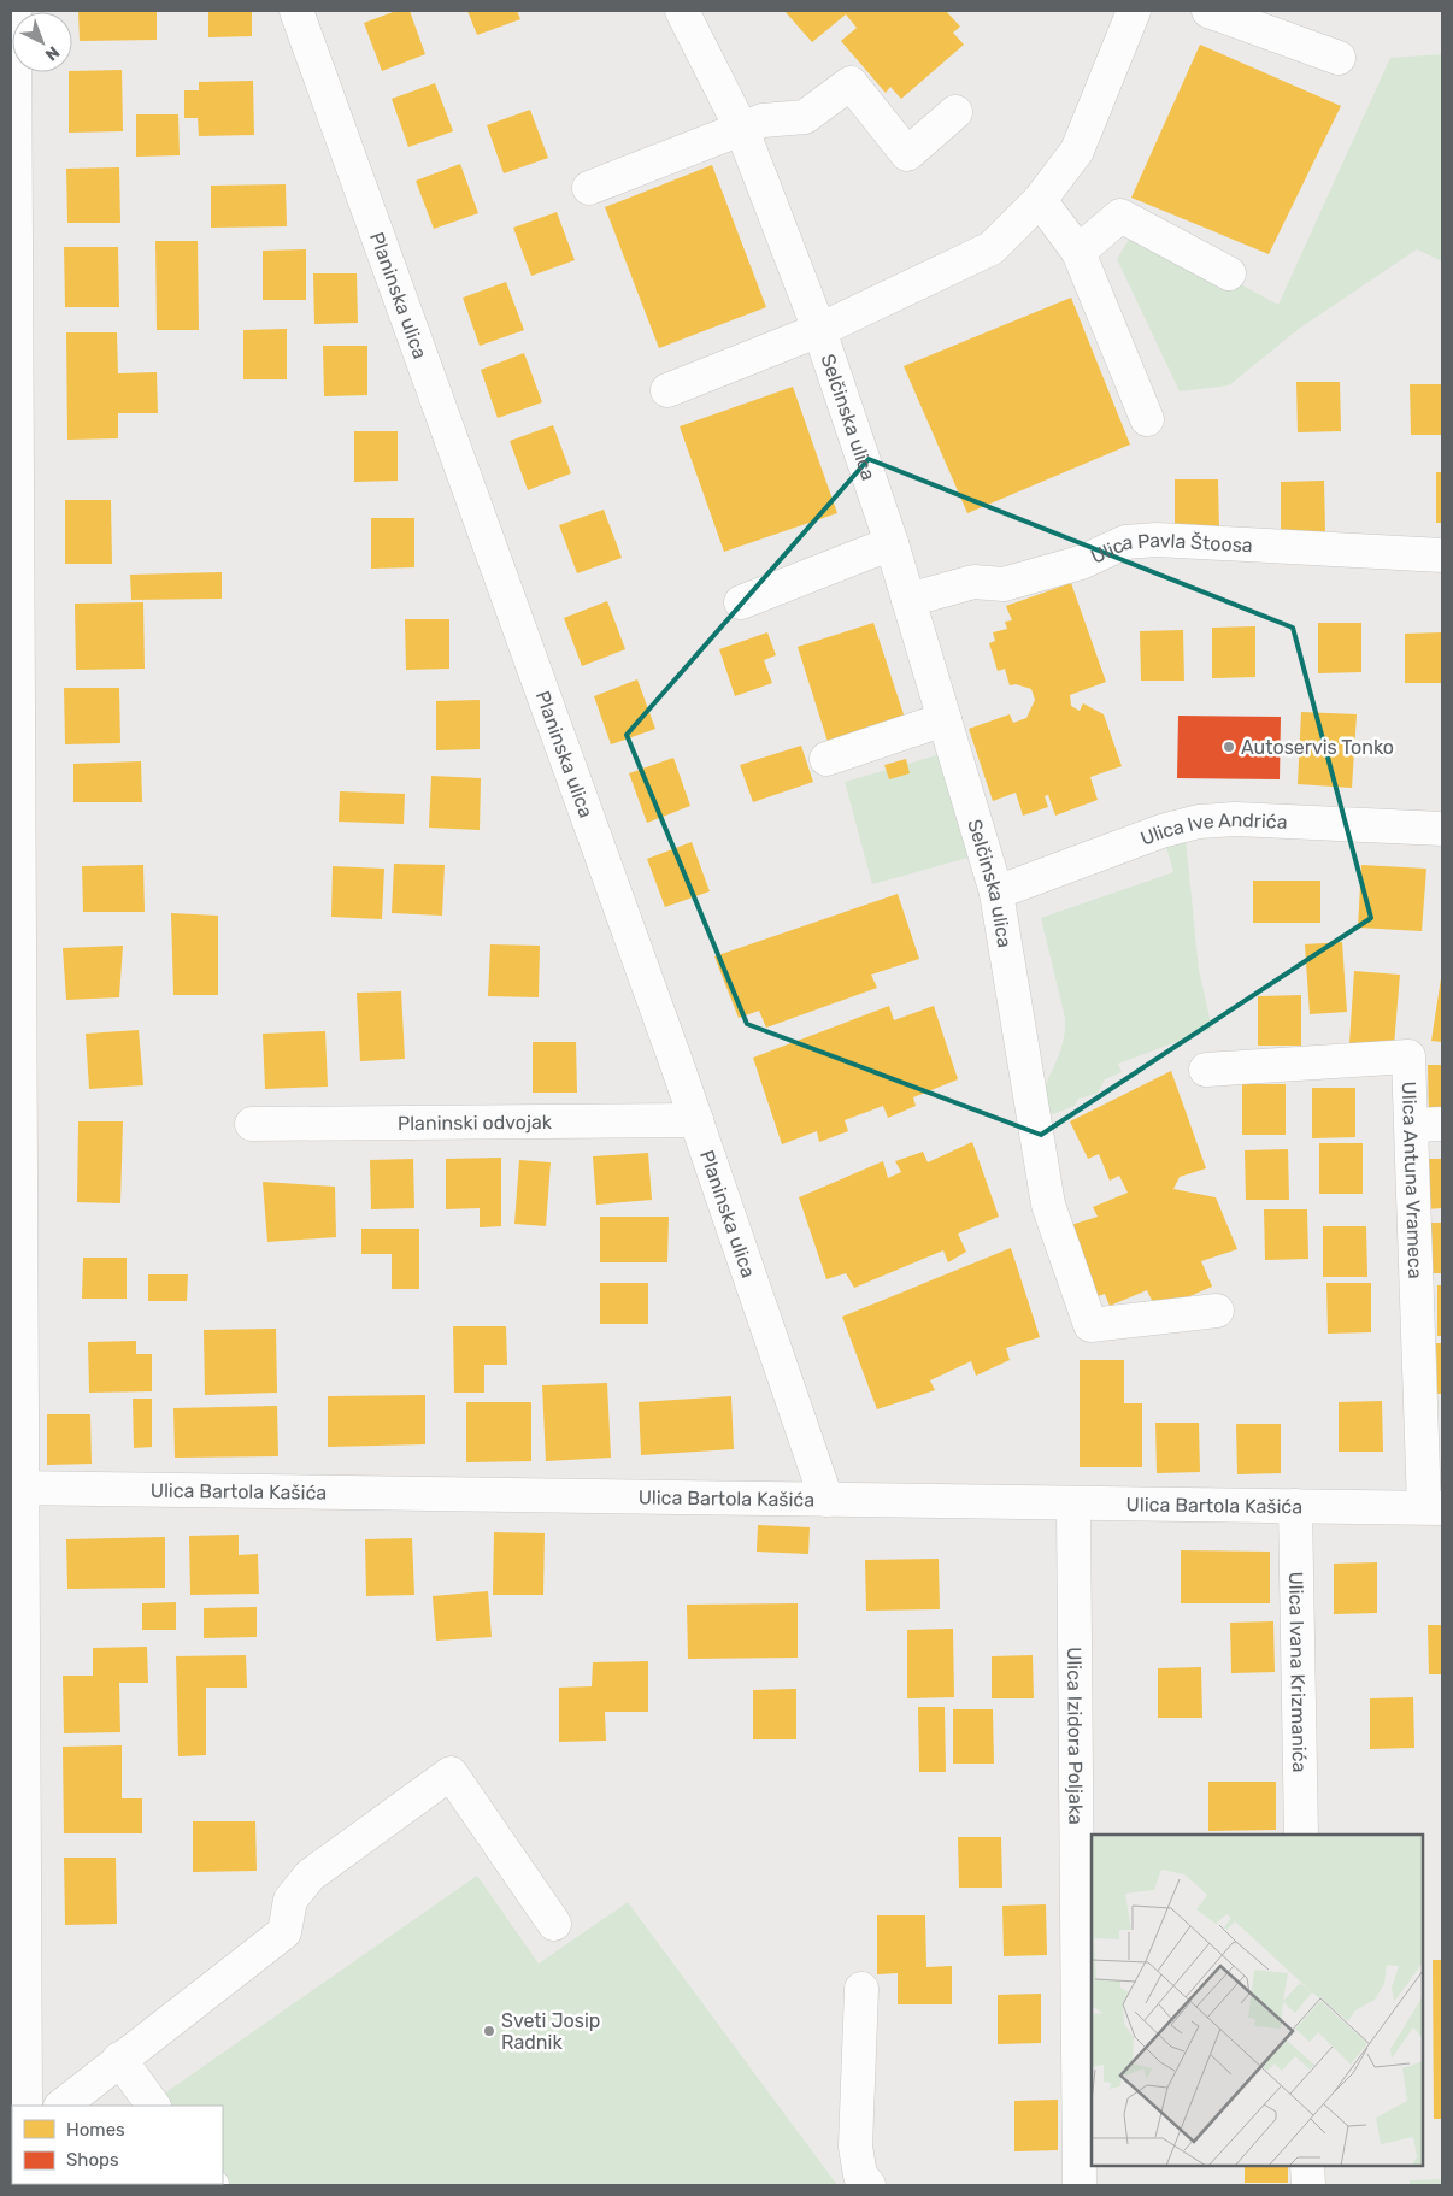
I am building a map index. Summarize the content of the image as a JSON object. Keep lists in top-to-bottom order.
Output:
{
  "streets": {
    "street": [
      "Planinska ulica",
      "Selčinska ulica",
      "Ulica Pavla Štoosa",
      "Ulica Ive Andrića",
      "Planinski odvojak",
      "Ulica Antuna Vrameca",
      "Ulica Bartola Kašića",
      "Ulica Ivana Krizmanića",
      "Ulica Izidora Poljaka"
    ]
  },
  "crossings": [
    ["Planinska ulica", "Planinski odvojak"],
    ["Planinska ulica", "Ulica Bartola Kašića"],
    ["Selčinska ulica", "Ulica Pavla Štoosa"],
    ["Selčinska ulica", "Ulica Ive Andrića"],
    ["Ulica Antuna Vrameca", "Ulica Bartola Kašića"],
    ["Ulica Bartola Kašića", "Ulica Ivana Krizmanića"],
    ["Ulica Bartola Kašića", "Ulica Izidora Poljaka"]
  ],
  "places": ["Autoservis Tonko", "Sveti Josip Radnik"],
  "legend": ["Homes", "Shops"],
  "north": "bottom right"
}
